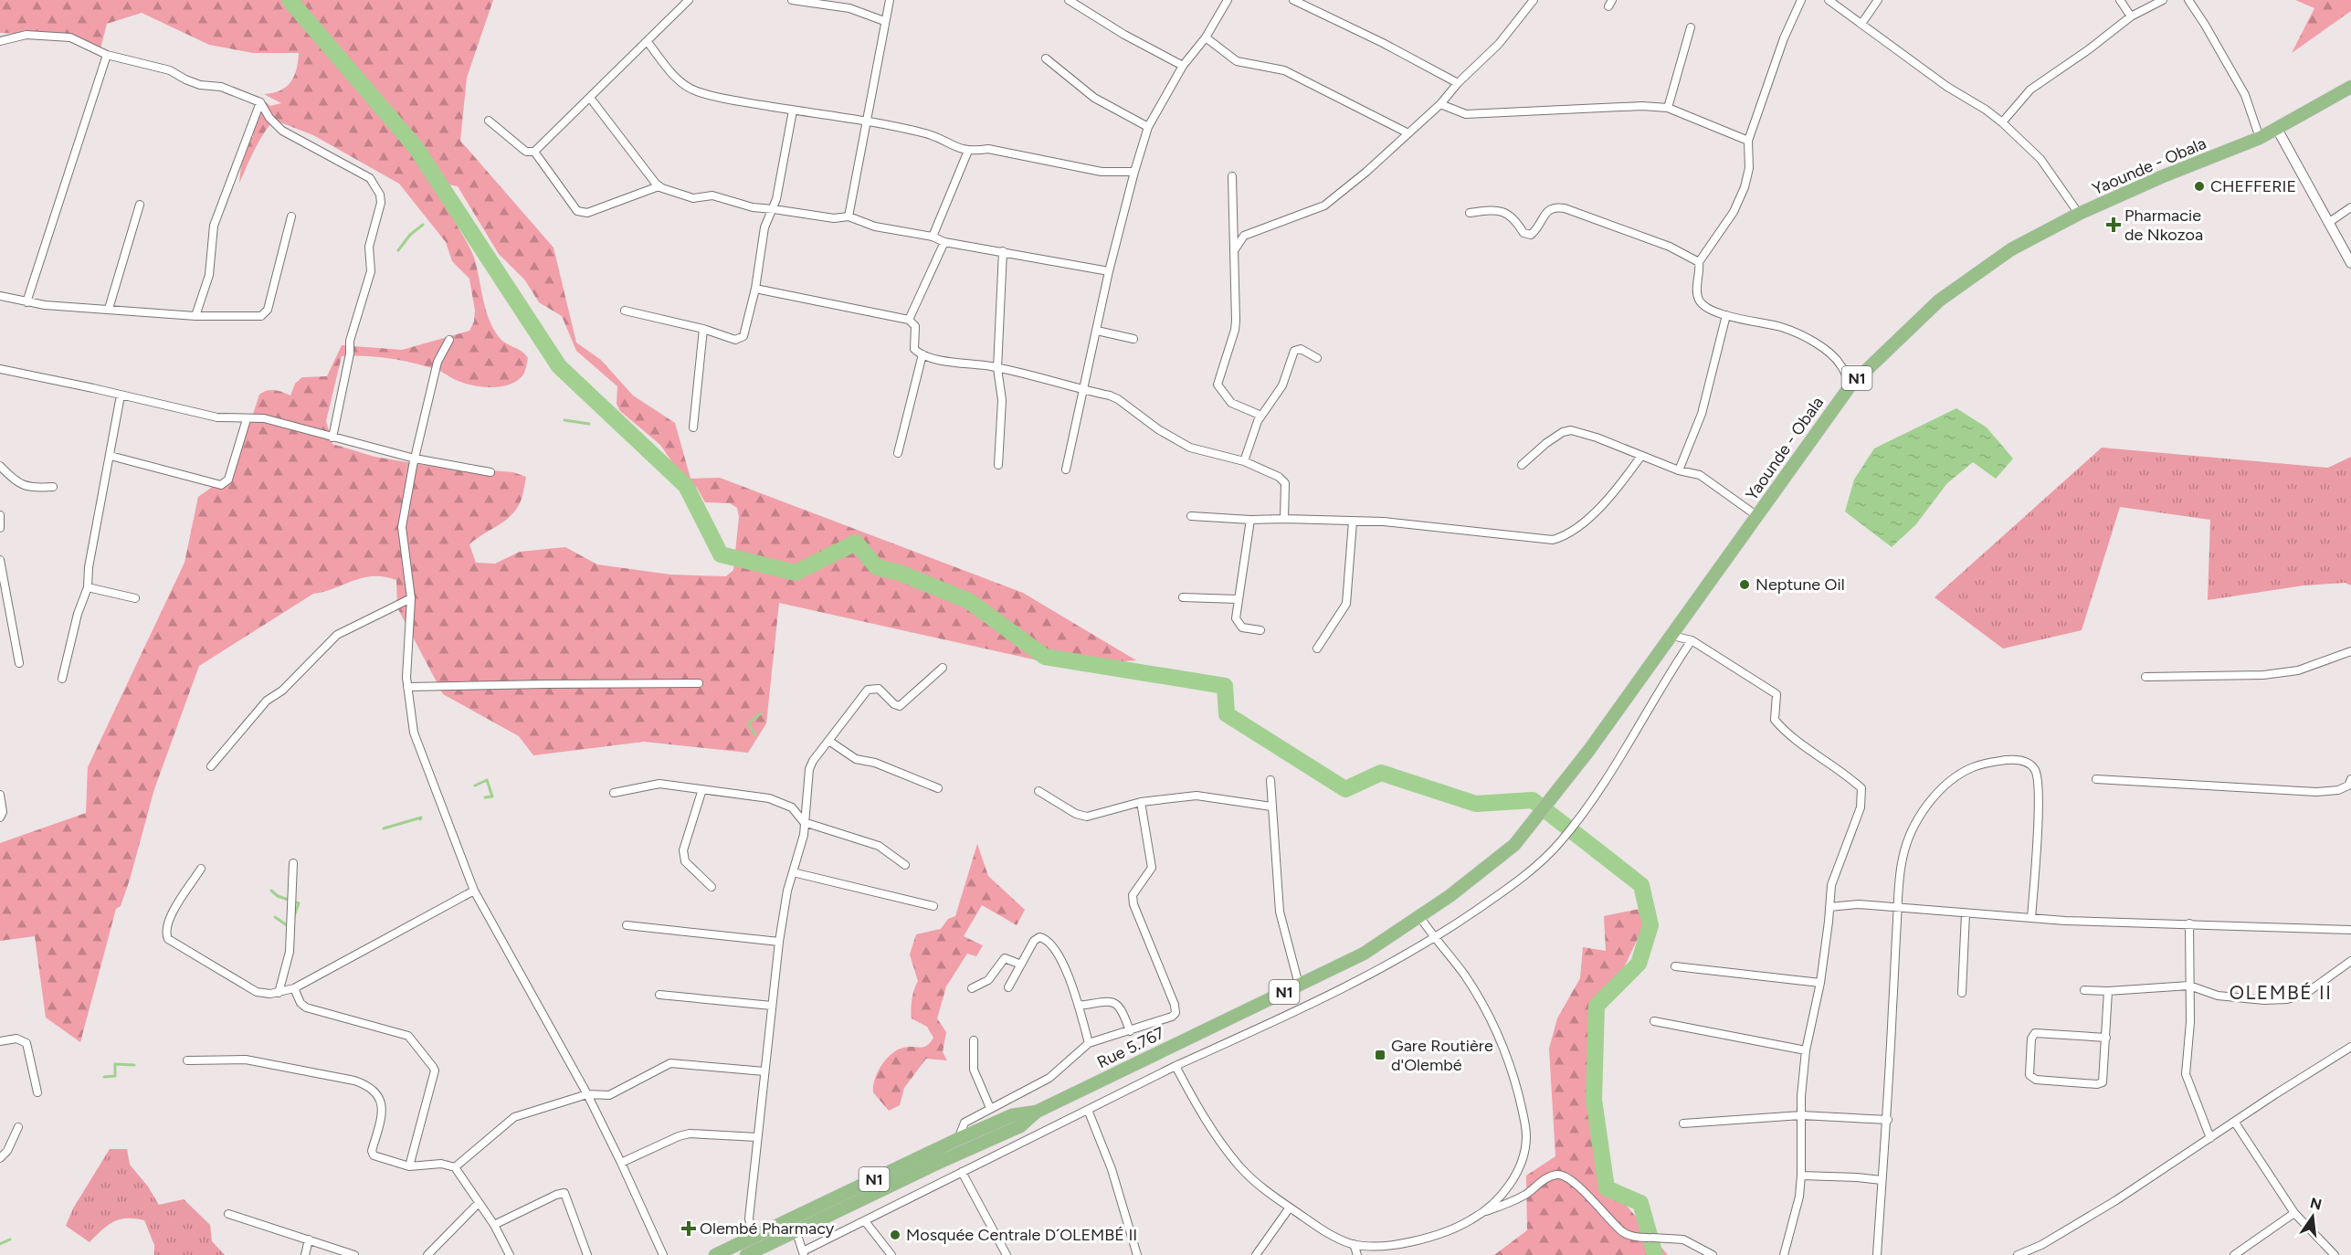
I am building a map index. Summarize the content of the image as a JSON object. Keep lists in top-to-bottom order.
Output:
{
  "streets": {
    "highway": ["Yaounde - Obala", "N1", "Rue 5.767"]
  },
  "crossings": [
    ["Yaounde - Obala", "Rue 5.767"],
    ["N1", "Rue 5.767"]
  ],
  "districts": ["OLEMBÉ II"],
  "places": {
    "other": ["CHEFFERIE", "Neptune Oil", "Mosquée Centrale D´OLEMBÉ II"],
    "health": ["Pharmacie de Nkozoa", "Olembé Pharmacy"],
    "transit": ["Gare Routière d'Olembé"]
  },
  "north": "top"
}
